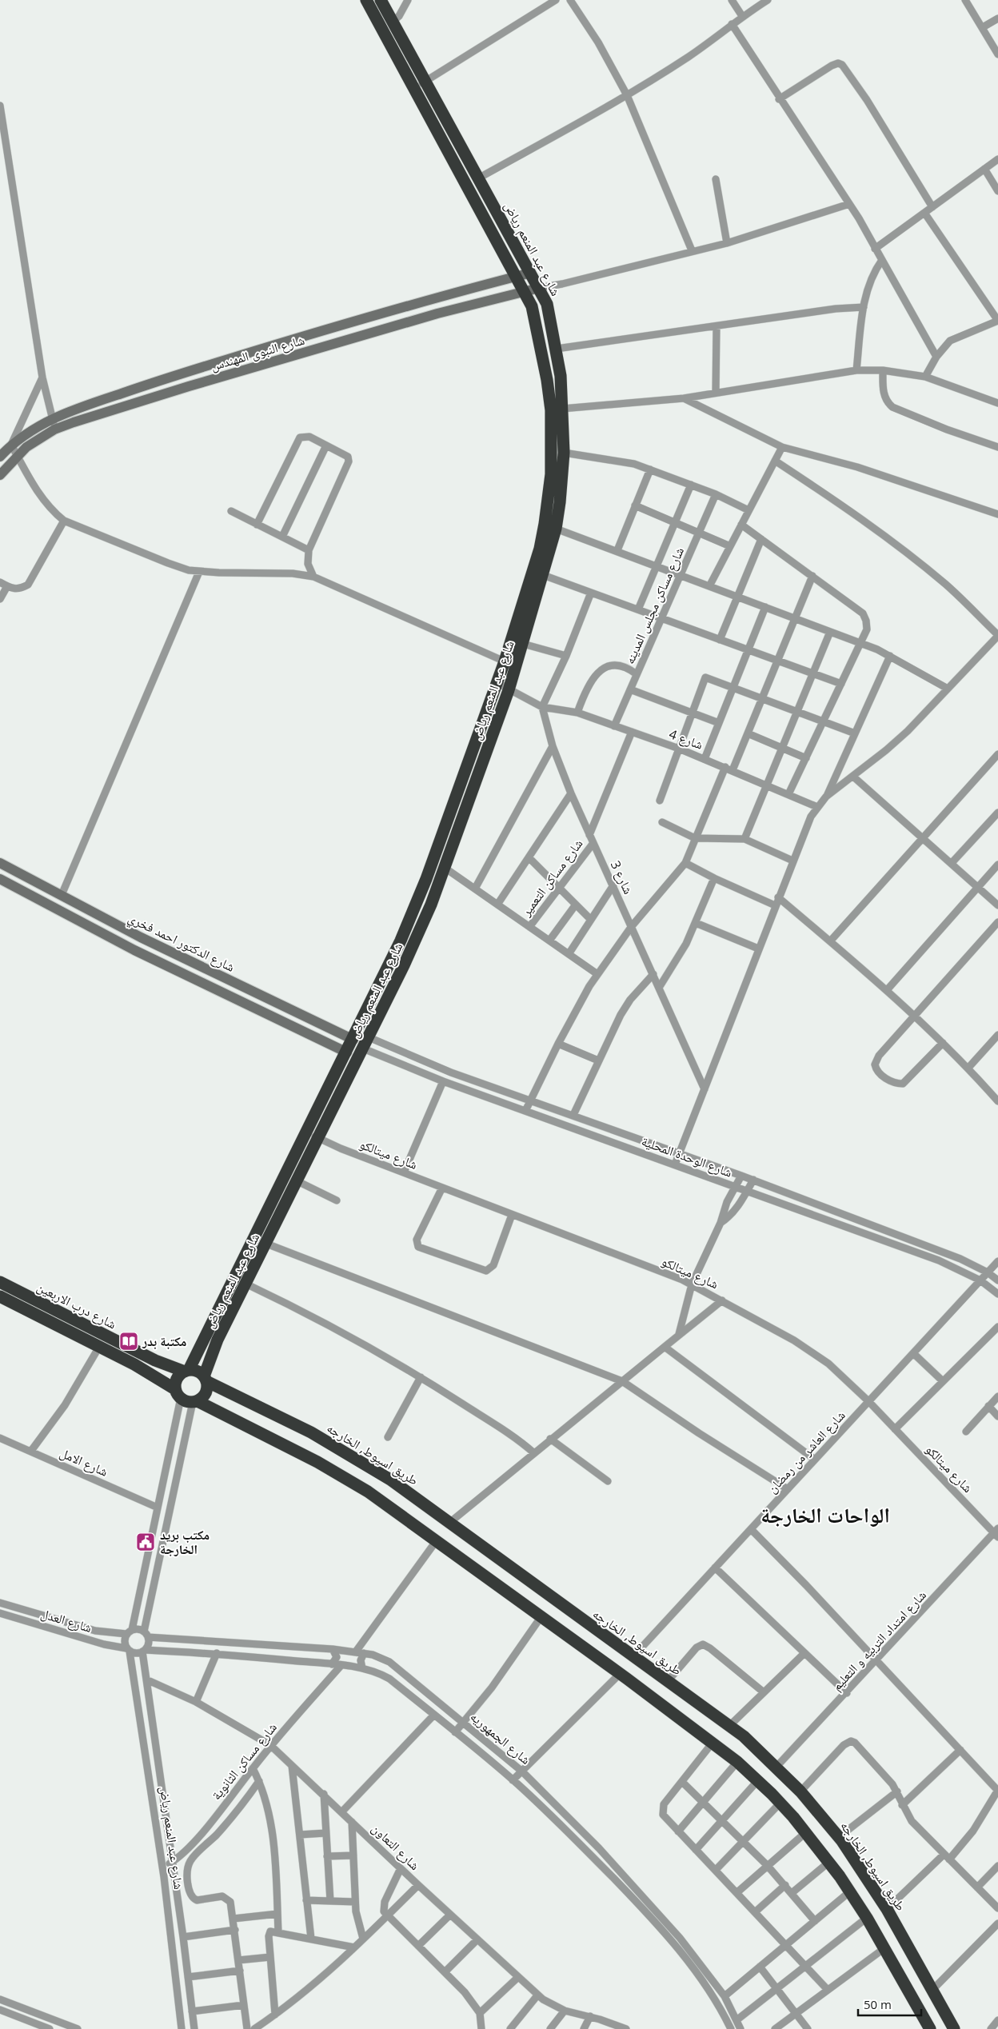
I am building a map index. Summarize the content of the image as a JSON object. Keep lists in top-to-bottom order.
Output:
{
  "streets": {
    "highway": ["شارع عبد المنعم رياض", "شارع درب الاربعين", "طريق اسيوط, الخارجه"],
    "street": [
      "شارع النبوى المهندس",
      "شارع مساكن مجلس المدينه",
      "شارع 4",
      "شارع مساكن التعمير",
      "شارع 3",
      "شارع الدكتور احمد فخري",
      "شارع ميتالكو",
      "شارع الوحدة المحلية",
      "شارع العاشر من رمضان",
      "شارع الامل",
      "شارع العدل",
      "شارع امتداد التربيه و التعليم",
      "شارع الجمهوريه",
      "شارع مساكن الثانوية",
      "شارع التعاون"
    ]
  },
  "crossings": [
    ["شارع عبد المنعم رياض", "شارع النبوى المهندس"],
    ["شارع عبد المنعم رياض", "شارع الدكتور احمد فخري"],
    ["شارع عبد المنعم رياض", "شارع ميتالكو"],
    ["شارع عبد المنعم رياض", "شارع الوحدة المحلية"],
    ["شارع عبد المنعم رياض", "شارع درب الاربعين"],
    ["شارع عبد المنعم رياض", "طريق اسيوط, الخارجه"],
    ["شارع عبد المنعم رياض", "شارع العدل"],
    ["شارع عبد المنعم رياض", "شارع الجمهوريه"],
    ["شارع عبد المنعم رياض", "شارع مساكن الثانوية"],
    ["شارع عبد المنعم رياض", "شارع التعاون"],
    ["شارع مساكن مجلس المدينه", "شارع 4"],
    ["شارع 4", "شارع 3"],
    ["شارع مساكن التعمير", "شارع 3"],
    ["شارع ميتالكو", "شارع العاشر من رمضان"],
    ["شارع ميتالكو", "شارع امتداد التربيه و التعليم"],
    ["شارع الوحدة المحلية", "شارع العاشر من رمضان"],
    ["شارع درب الاربعين", "طريق اسيوط, الخارجه"],
    ["شارع العاشر من رمضان", "طريق اسيوط, الخارجه"],
    ["طريق اسيوط, الخارجه", "شارع امتداد التربيه و التعليم"],
    ["شارع العدل", "شارع الجمهوريه"],
    ["شارع الجمهوريه", "شارع مساكن الثانوية"],
    ["شارع مساكن الثانوية", "شارع التعاون"]
  ],
  "districts": ["الواحات الخارجة"],
  "places": {
    "library": ["مكتبة بدر"],
    "public building": ["مكتب بريد الخارجة"]
  },
  "scale_bar": "50 m"
}
